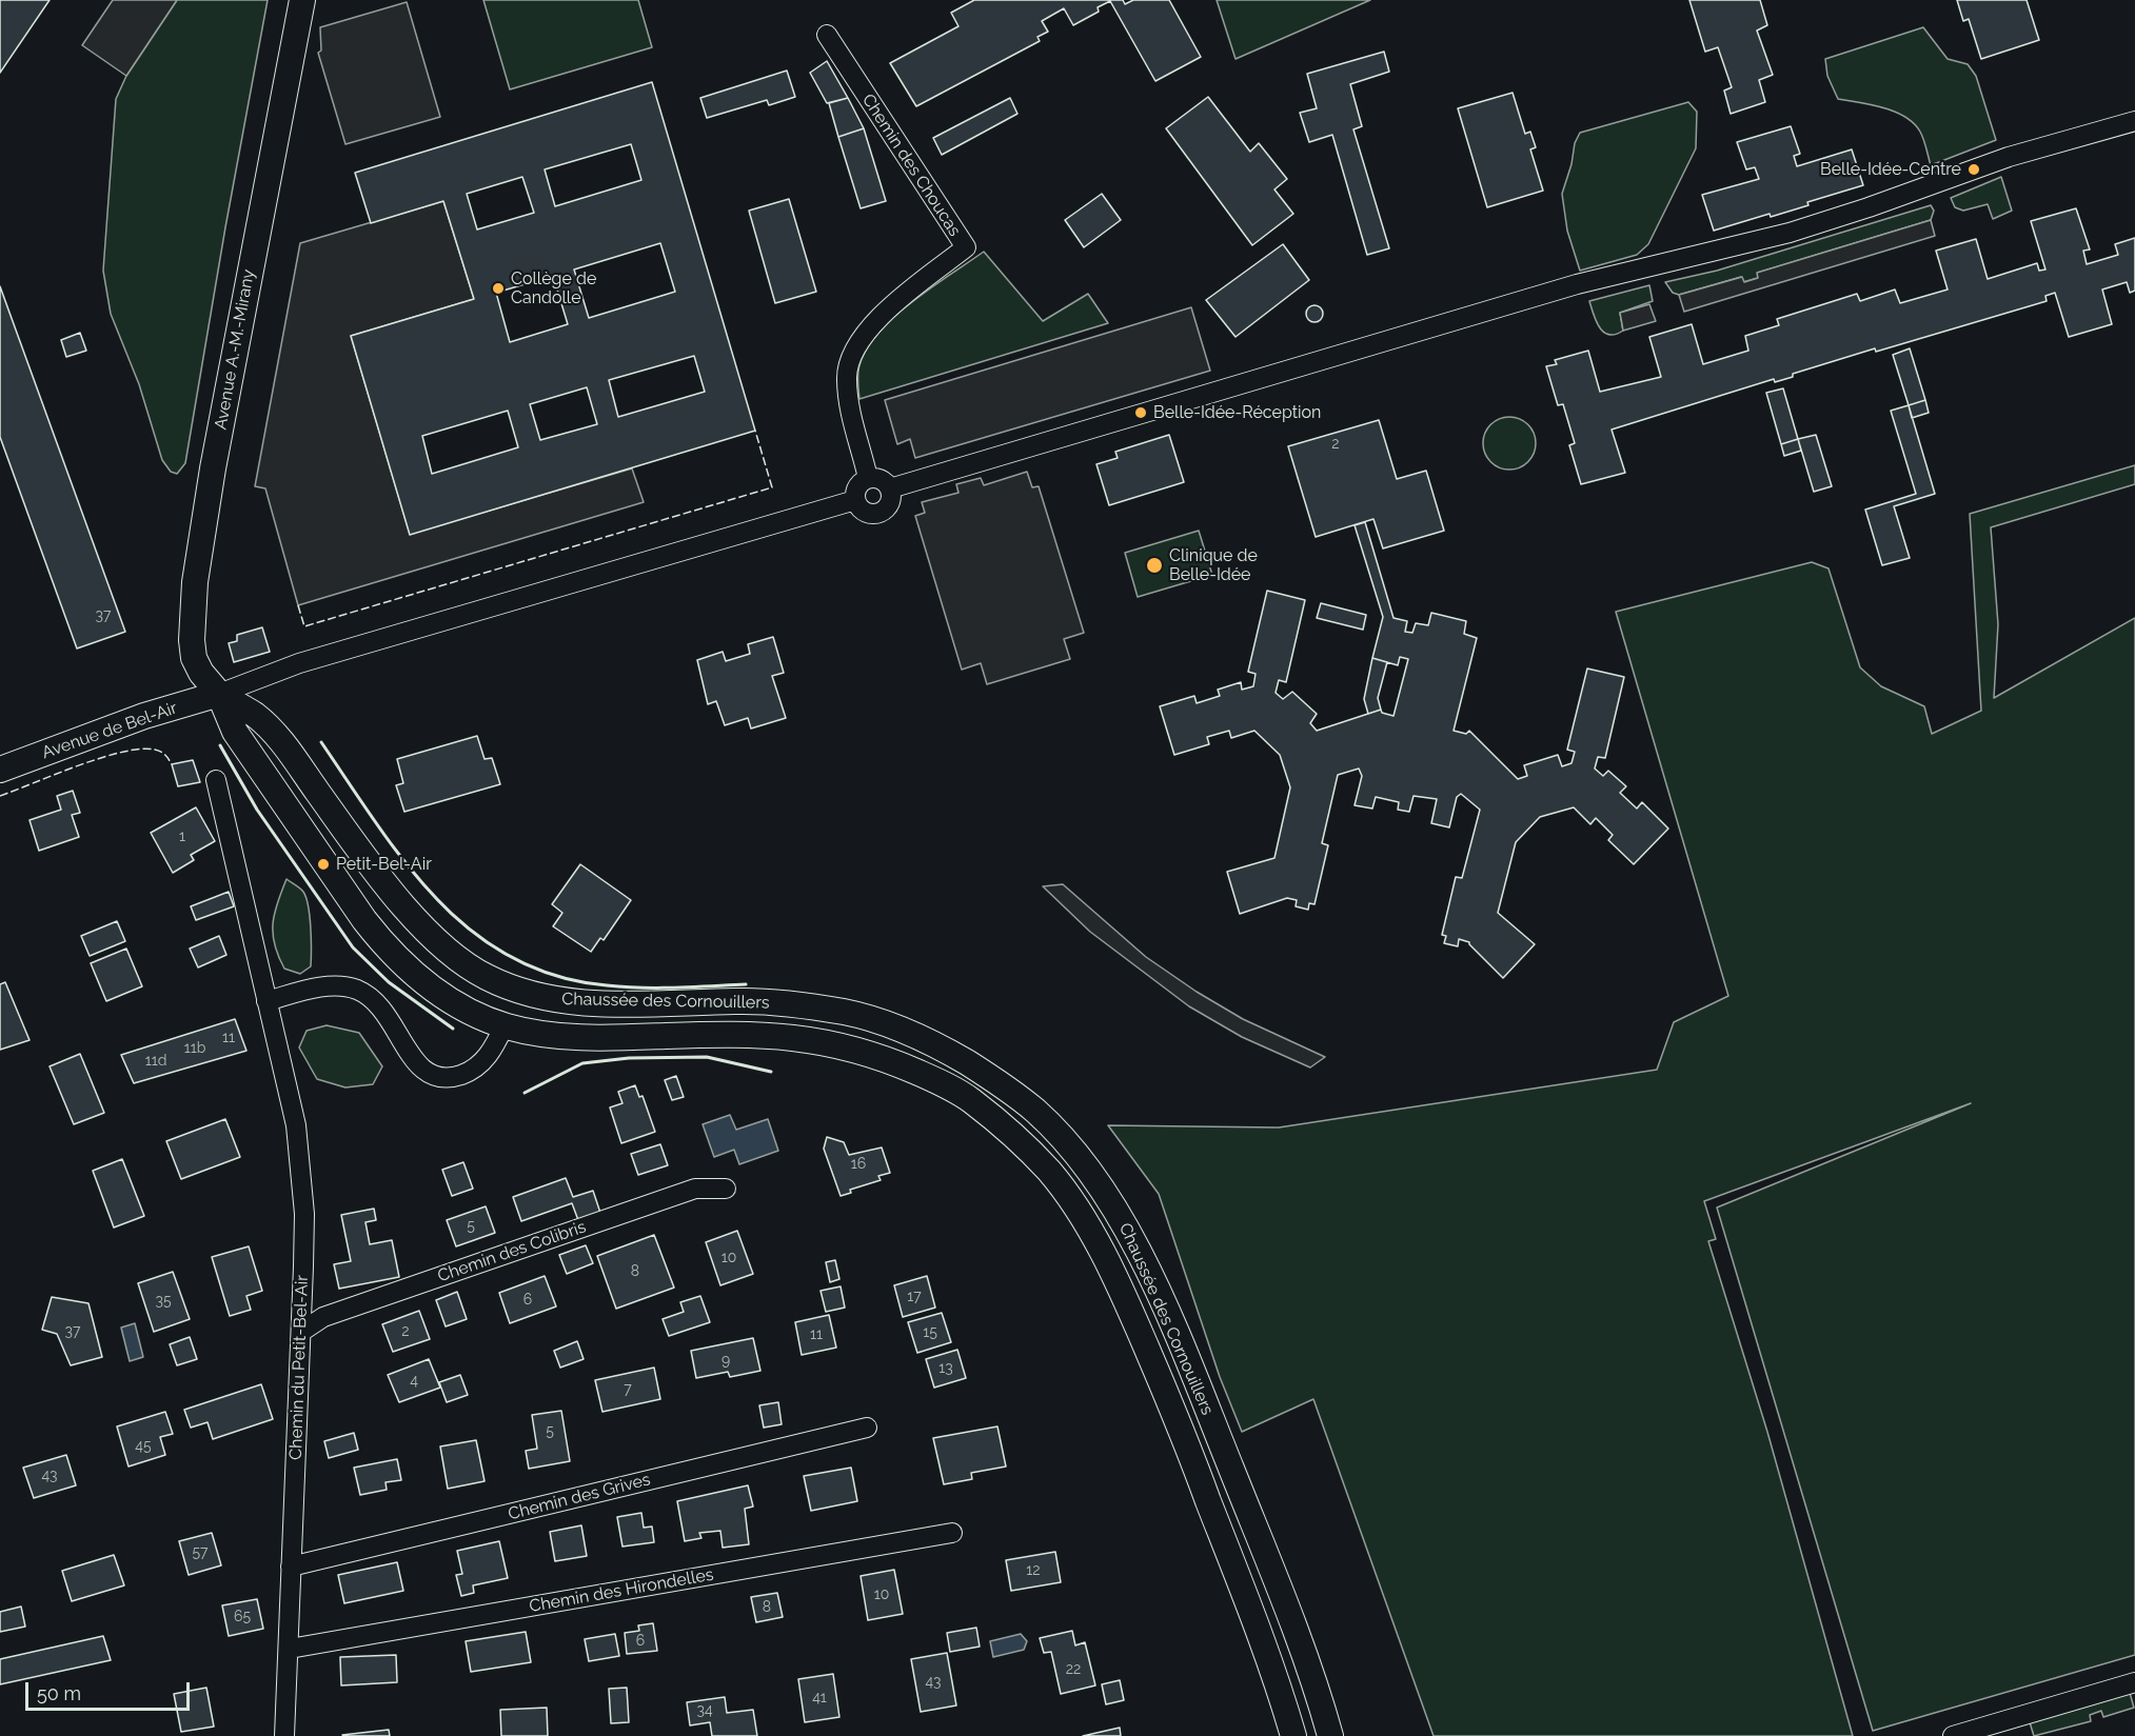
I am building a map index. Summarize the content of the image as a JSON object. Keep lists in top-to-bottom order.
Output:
{
  "streets": {
    "street": [
      "Chemin des Choucas",
      "Avenue A.-M.-Mirany",
      "Avenue de Bel-Air",
      "Chaussée des Cornouillers",
      "Chemin des Colibris",
      "Chemin du Petit-Bel-Air",
      "Chemin des Grives",
      "Chemin des Hirondelles"
    ]
  },
  "crossings": [
    ["Avenue A.-M.-Mirany", "Avenue de Bel-Air"],
    ["Avenue A.-M.-Mirany", "Chaussée des Cornouillers"],
    ["Avenue de Bel-Air", "Chaussée des Cornouillers"],
    ["Chemin des Colibris", "Chemin du Petit-Bel-Air"],
    ["Chemin du Petit-Bel-Air", "Chemin des Grives"],
    ["Chemin du Petit-Bel-Air", "Chemin des Hirondelles"]
  ],
  "places": [
    "Belle-Idée-Centre",
    "Collège de Candolle",
    "Belle-Idée-Réception",
    "Clinique de Belle-Idée",
    "Petit-Bel-Air"
  ],
  "house_numbers": [
    "2",
    "37",
    "1",
    "11",
    "11b",
    "11d",
    "16",
    "5",
    "10",
    "8",
    "17",
    "6",
    "35",
    "37",
    "2",
    "15",
    "11",
    "9",
    "13",
    "4",
    "7",
    "5",
    "45",
    "43",
    "57",
    "12",
    "10",
    "8",
    "65",
    "6",
    "22",
    "43",
    "41",
    "34"
  ],
  "scale_bar": "50 m"
}
